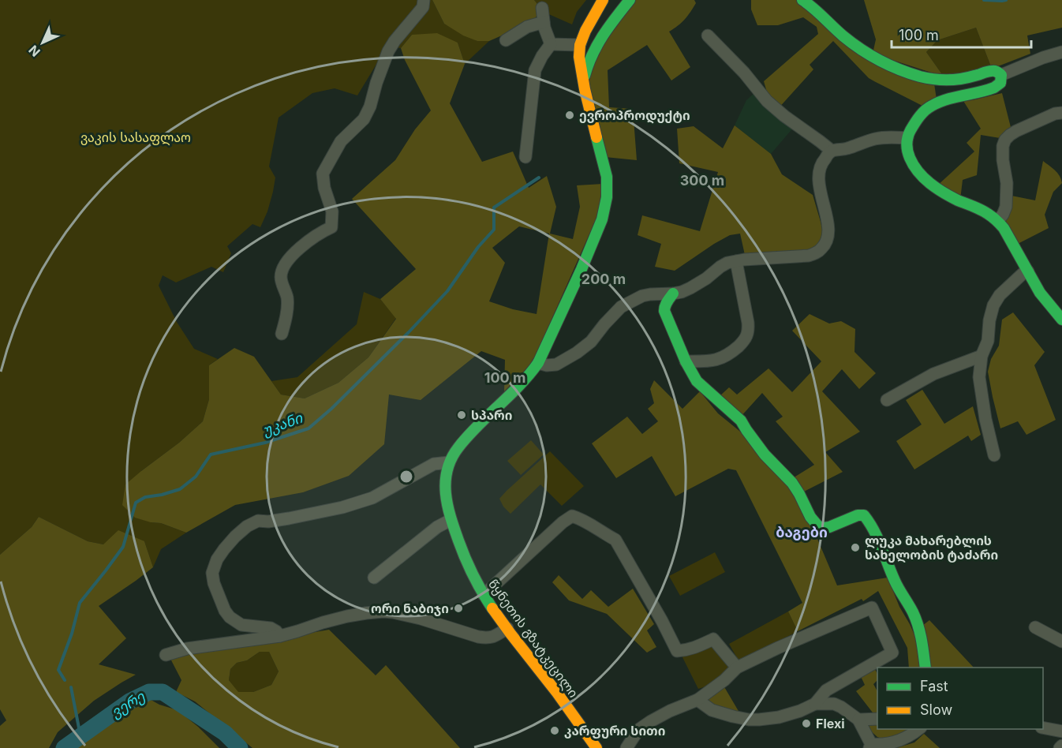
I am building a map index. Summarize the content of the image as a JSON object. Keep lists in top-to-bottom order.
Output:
{
  "streets": {
    "street": ["წყნეთის გზატკეცილი"]
  },
  "districts": ["ბაგები"],
  "water": ["უკანი", "ვერე"],
  "parks": ["ვაკის სასაფლაო"],
  "places": [
    "ევროპროდუქტი",
    "სპარი",
    "ლუკა მახარებლის სახელობის ტაძარი",
    "ორი ნაბიჯი",
    "Flexi",
    "კარფური სითი"
  ],
  "legend": ["Fast", "Slow"],
  "scale_bar": "100 m",
  "north": "bottom left",
  "rings": ["300 m", "200 m", "100 m"]
}
